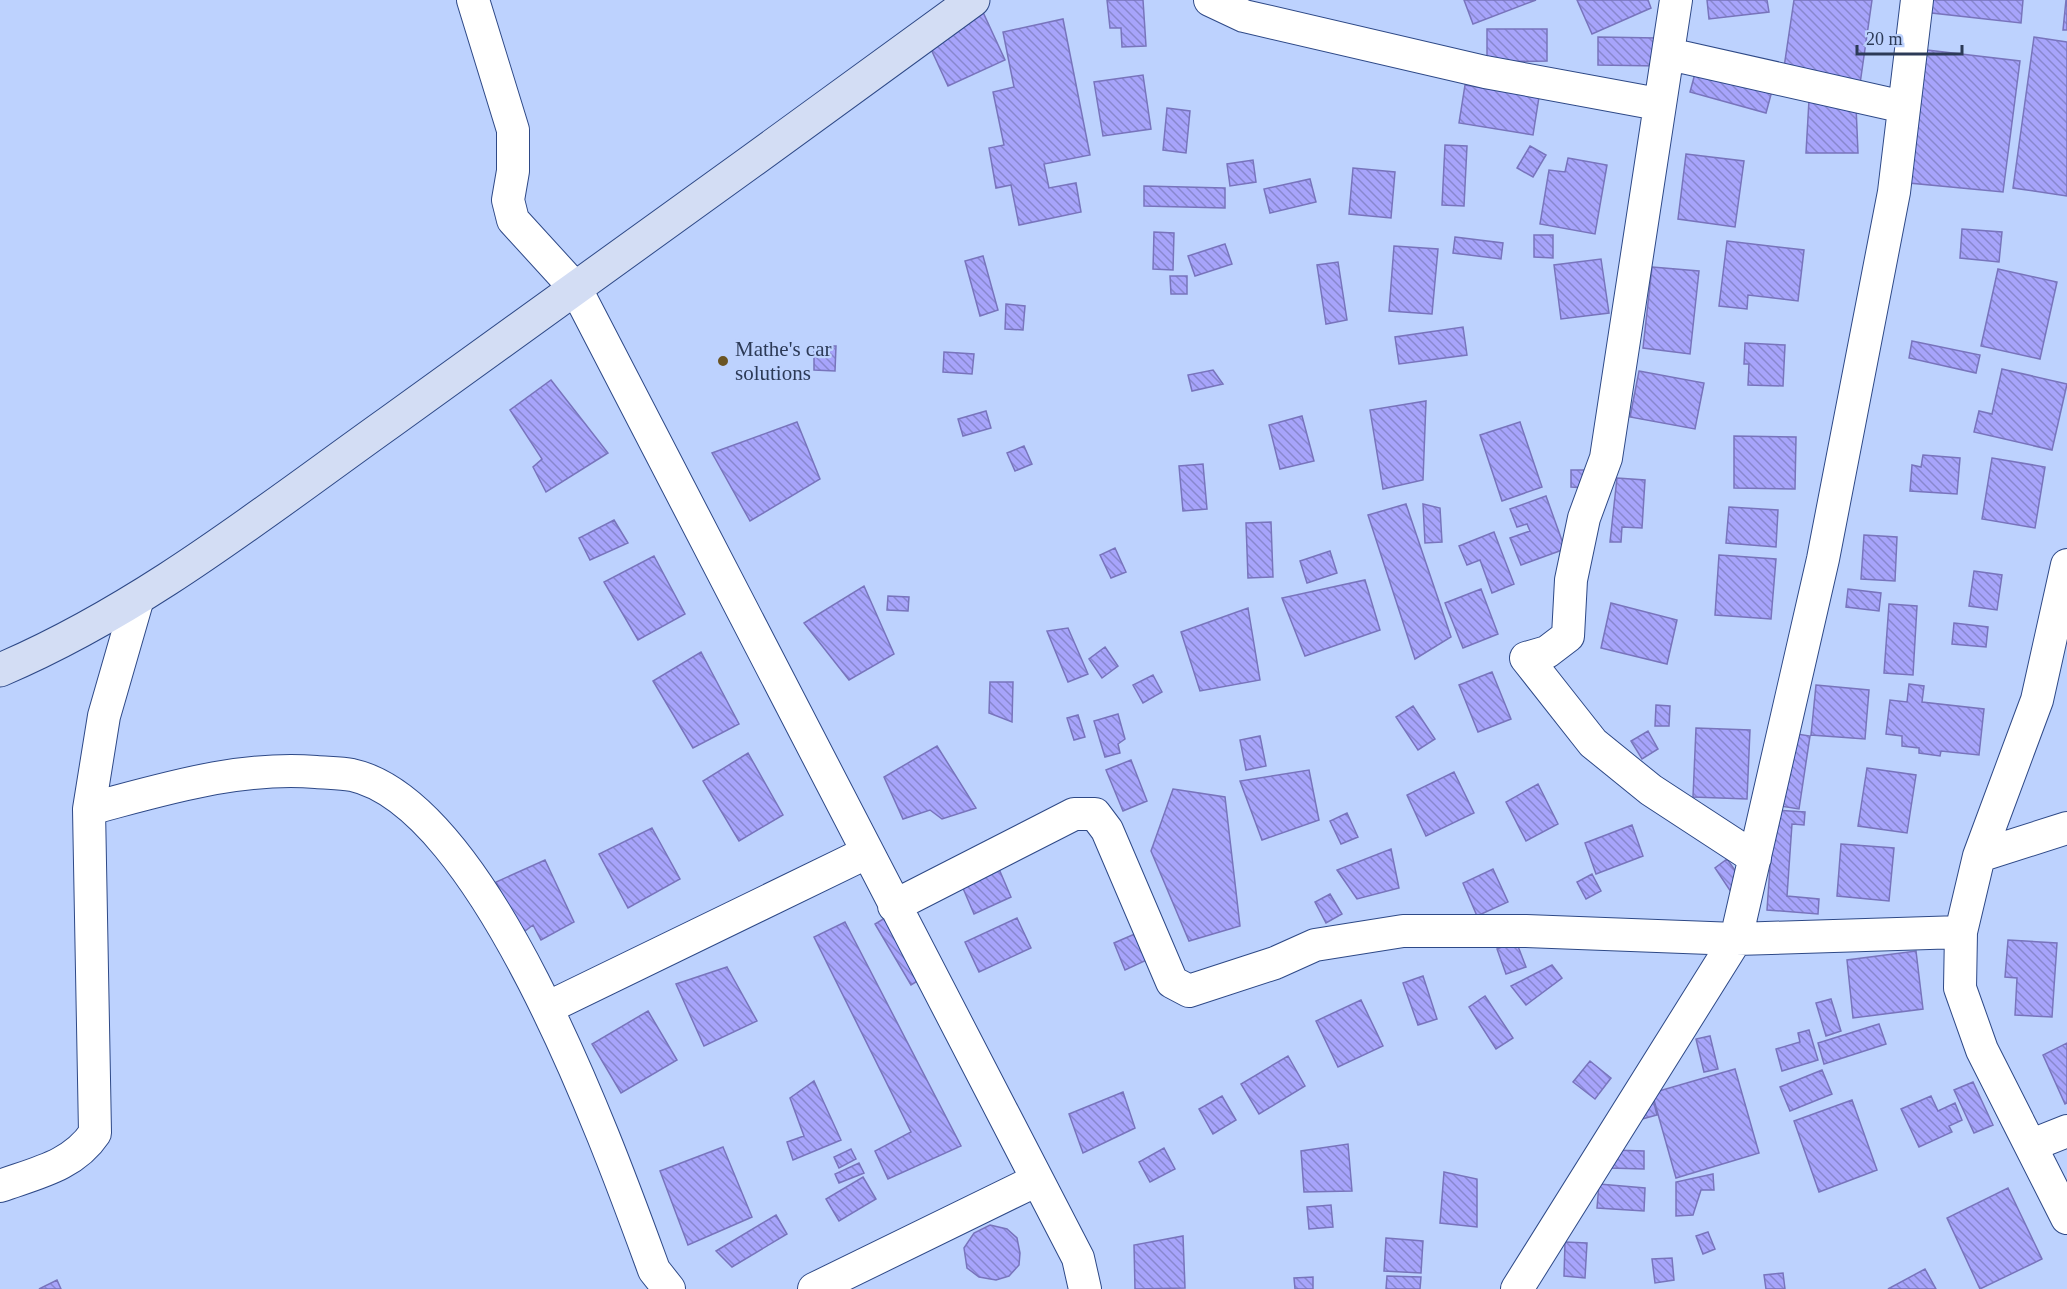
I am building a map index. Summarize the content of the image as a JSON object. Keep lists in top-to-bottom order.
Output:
{
  "places": ["Mathe's car solutions"],
  "scale_bar": "20 m"
}
